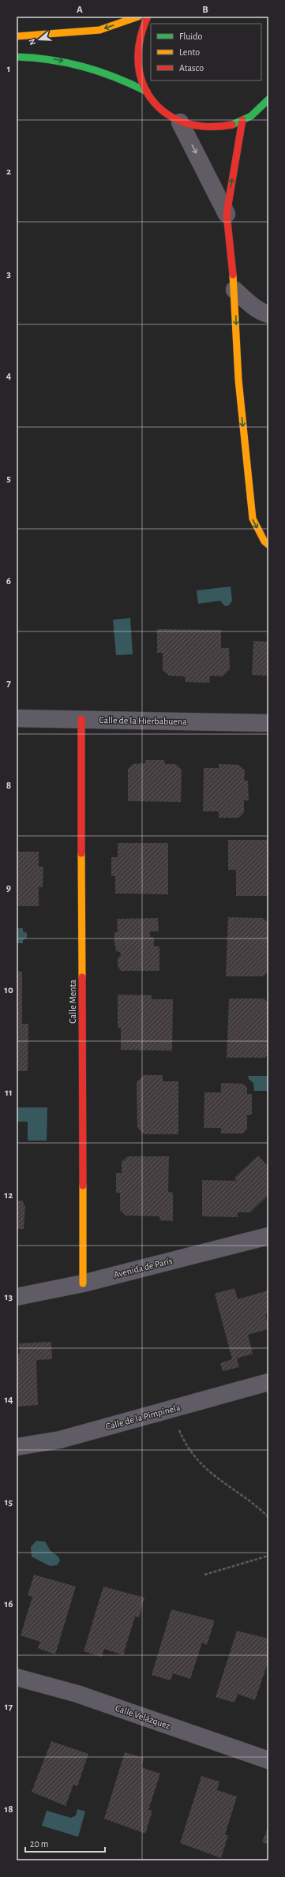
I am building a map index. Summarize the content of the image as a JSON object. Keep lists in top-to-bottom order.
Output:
{
  "streets": {
    "street": [
      "Calle de la Hierbabuena",
      "Calle Menta",
      "Avenida de París",
      "Calle de la Pimpinela",
      "Calle Velázquez"
    ]
  },
  "crossings": [
    ["Calle de la Hierbabuena", "Calle Menta"],
    ["Calle Menta", "Avenida de París"]
  ],
  "legend": ["Fluido", "Lento", "Atasco"],
  "scale_bar": "20 m",
  "north": "left",
  "grid": {
    "columns": ["A", "B"],
    "rows": [
      "1",
      "2",
      "3",
      "4",
      "5",
      "6",
      "7",
      "8",
      "9",
      "10",
      "11",
      "12",
      "13",
      "14",
      "15",
      "16",
      "17",
      "18"
    ]
  }
}
